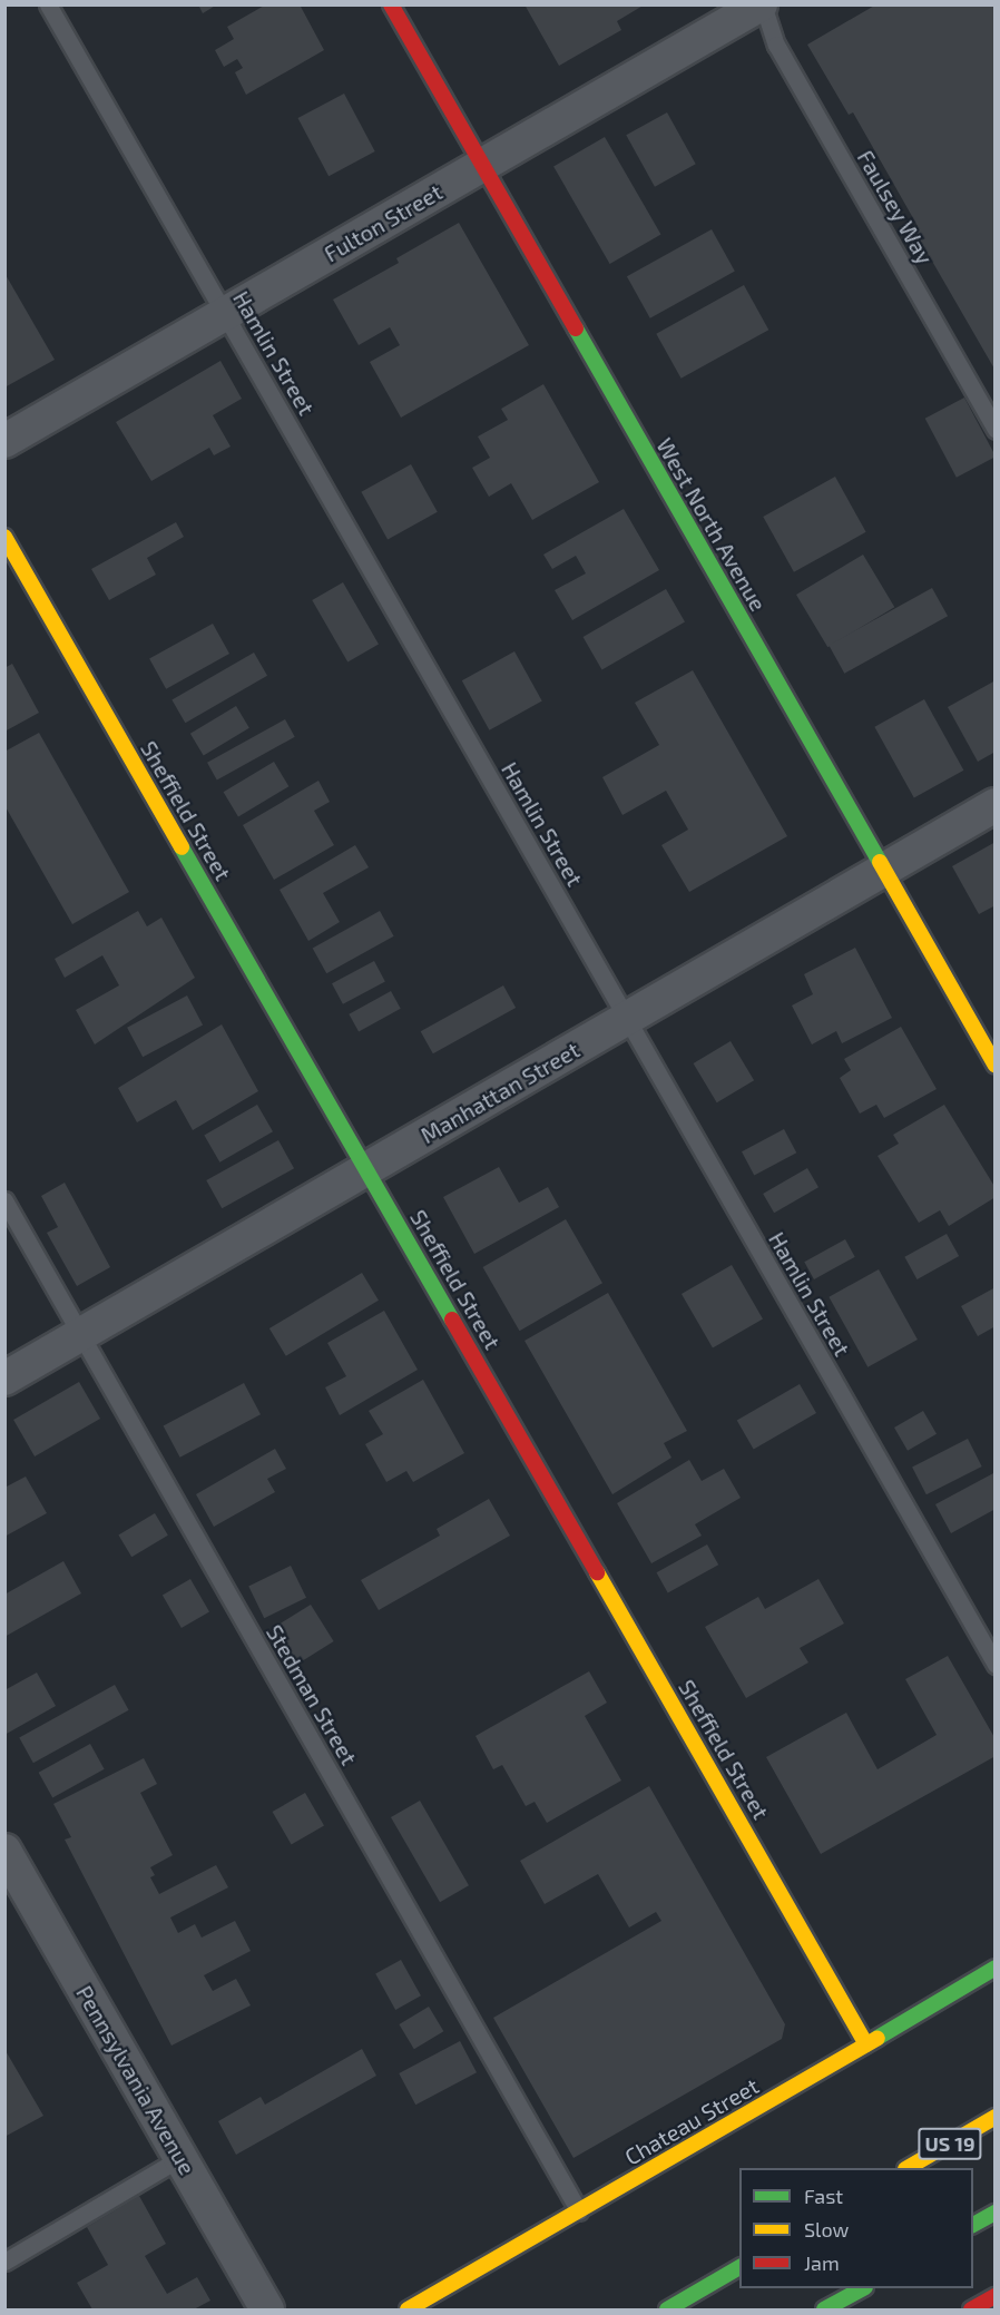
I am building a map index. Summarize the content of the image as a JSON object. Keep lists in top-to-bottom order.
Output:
{
  "streets": {
    "main road": [
      "West North Avenue",
      "Sheffield Street",
      "Chateau Street",
      "US 19"
    ],
    "street": ["Fulton Street", "Manhattan Street", "Pennsylvania Avenue"],
    "lane": ["Faulsey Way", "Hamlin Street", "Stedman Street"]
  },
  "crossings": [
    ["Faulsey Way", "Fulton Street"],
    ["Fulton Street", "Hamlin Street"],
    ["Fulton Street", "West North Avenue"],
    ["Hamlin Street", "Manhattan Street"],
    ["West North Avenue", "Manhattan Street"],
    ["Sheffield Street", "Manhattan Street"],
    ["Sheffield Street", "Chateau Street"],
    ["Manhattan Street", "Stedman Street"],
    ["Stedman Street", "Chateau Street"]
  ],
  "legend": ["Fast", "Slow", "Jam"]
}
